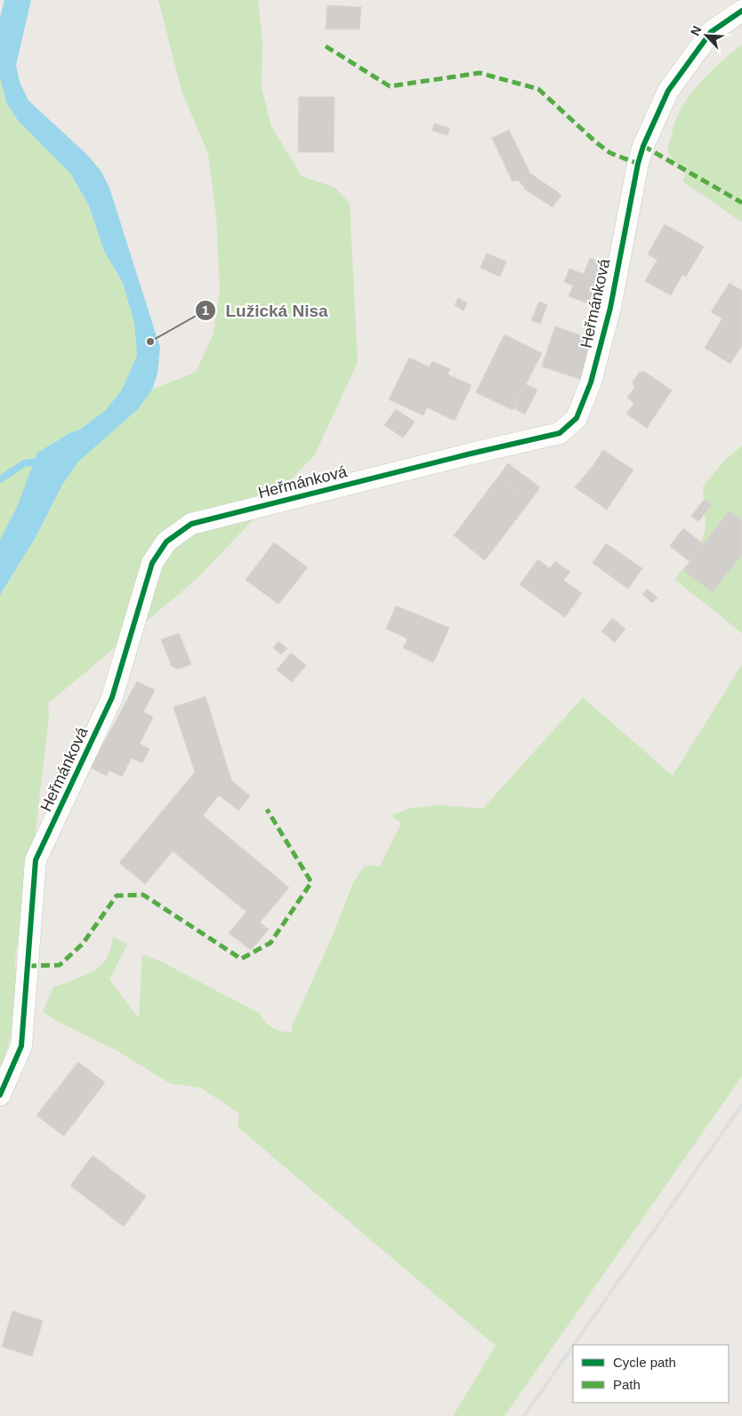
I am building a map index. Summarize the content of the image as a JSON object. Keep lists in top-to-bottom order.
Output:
{
  "streets": {
    "street": ["Heřmánková"]
  },
  "places": ["Lužická Nisa"],
  "legend": ["Cycle path", "Path"],
  "north": "top left"
}
